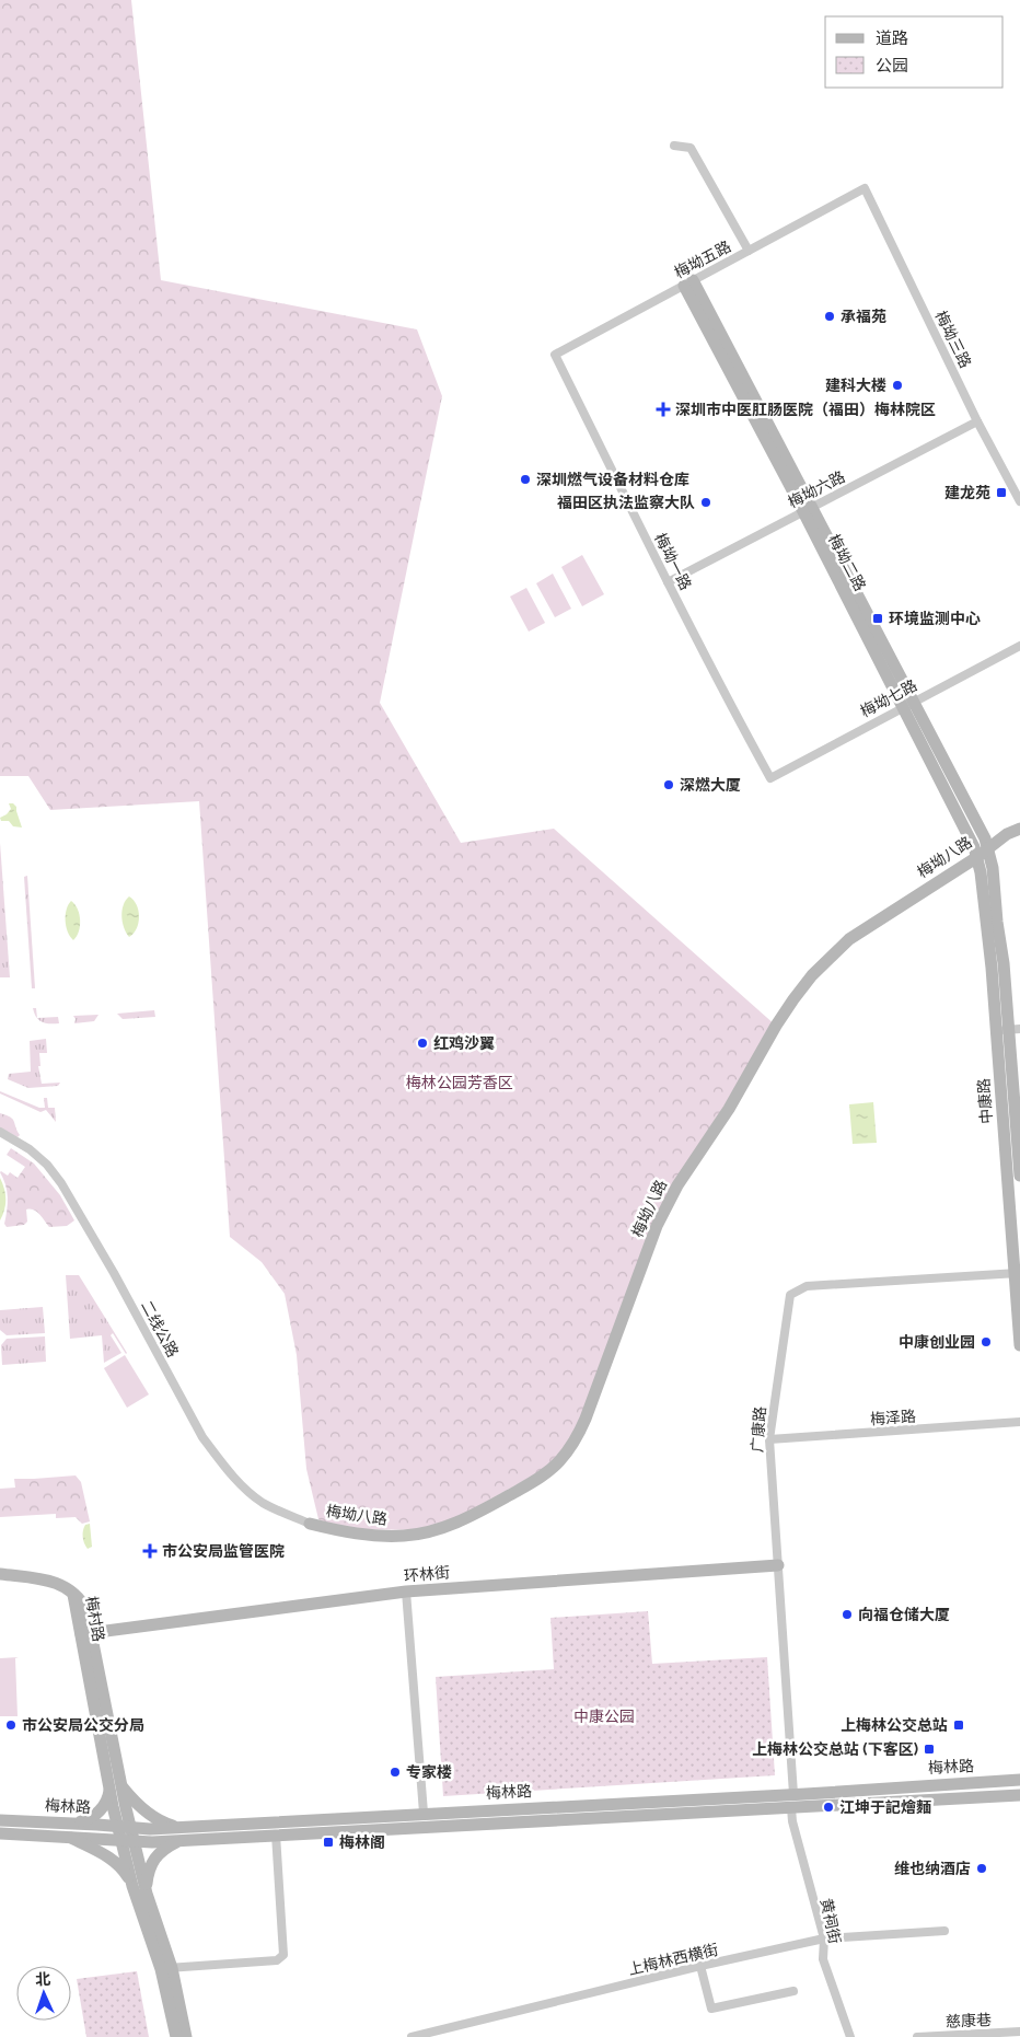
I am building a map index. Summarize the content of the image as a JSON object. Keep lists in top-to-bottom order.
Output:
{
  "streets": {
    "street": [
      "梅坳五路",
      "梅坳三路",
      "梅坳六路",
      "梅坳一路",
      "梅坳二路",
      "梅坳七路",
      "梅坳八路",
      "中康路",
      "二线公路",
      "梅泽路",
      "广康路",
      "环林街",
      "梅村路",
      "梅林路",
      "黄祠街",
      "上梅林西横街",
      "慈康巷"
    ]
  },
  "crossings": [
    ["梅坳五路", "梅坳三路"],
    ["梅坳五路", "梅坳一路"],
    ["梅坳五路", "梅坳二路"],
    ["梅坳三路", "梅坳六路"],
    ["梅坳六路", "梅坳一路"],
    ["梅坳六路", "梅坳二路"],
    ["梅坳一路", "梅坳七路"],
    ["梅坳二路", "梅坳七路"],
    ["梅坳二路", "梅坳八路"],
    ["梅坳二路", "中康路"],
    ["梅坳八路", "中康路"],
    ["梅坳八路", "二线公路"],
    ["中康路", "广康路"],
    ["梅泽路", "广康路"],
    ["广康路", "环林街"],
    ["广康路", "梅林路"],
    ["环林街", "梅村路"],
    ["梅村路", "梅林路"],
    ["梅林路", "黄祠街"],
    ["黄祠街", "上梅林西横街"]
  ],
  "parks": ["梅林公园芳香区", "中康公园"],
  "places": {
    "other": [
      "承福苑",
      "建科大楼",
      "深圳燃气设备材料仓库",
      "福田区执法监察大队",
      "深燃大厦",
      "红鸡沙翼",
      "中康创业园",
      "向福仓储大厦",
      "市公安局公交分局",
      "专家楼",
      "江坤于記燴麵",
      "维也纳酒店"
    ],
    "health": ["深圳市中医肛肠医院（福田）梅林院区", "市公安局监管医院"],
    "transit": [
      "建龙苑",
      "环境监测中心",
      "上梅林公交总站",
      "上梅林公交总站 (下客区)",
      "梅林阁"
    ]
  },
  "legend": ["道路", "公园"],
  "north": "top"
}
